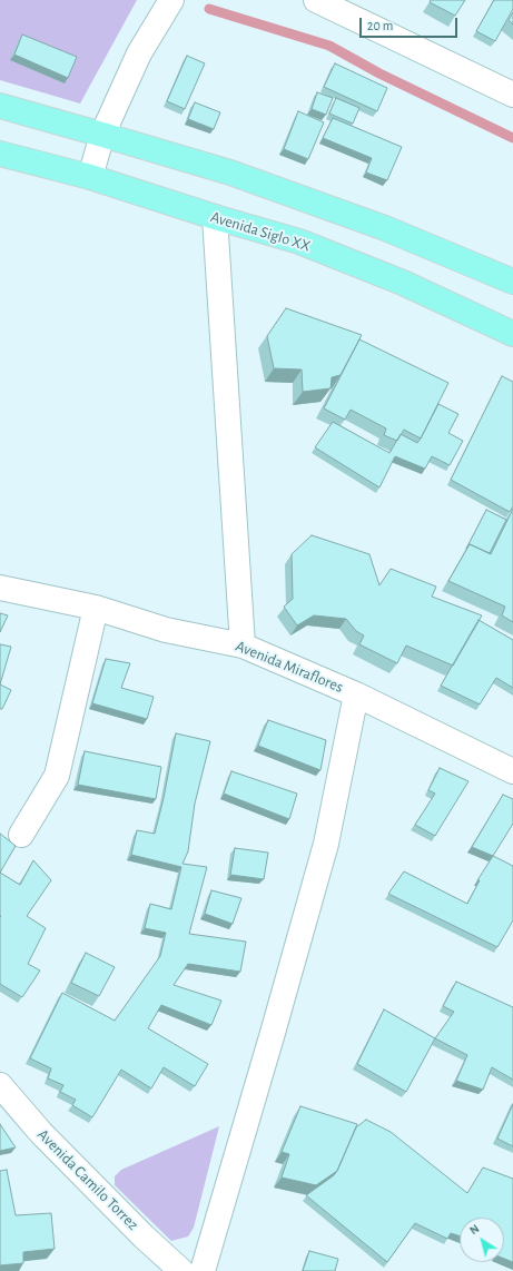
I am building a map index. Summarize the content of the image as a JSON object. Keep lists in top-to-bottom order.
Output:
{
  "streets": {
    "highway": ["Avenida Siglo XX"],
    "street": ["Avenida Miraflores", "Avenida Camilo Torrez"]
  },
  "scale_bar": "20 m",
  "north": "top left"
}
